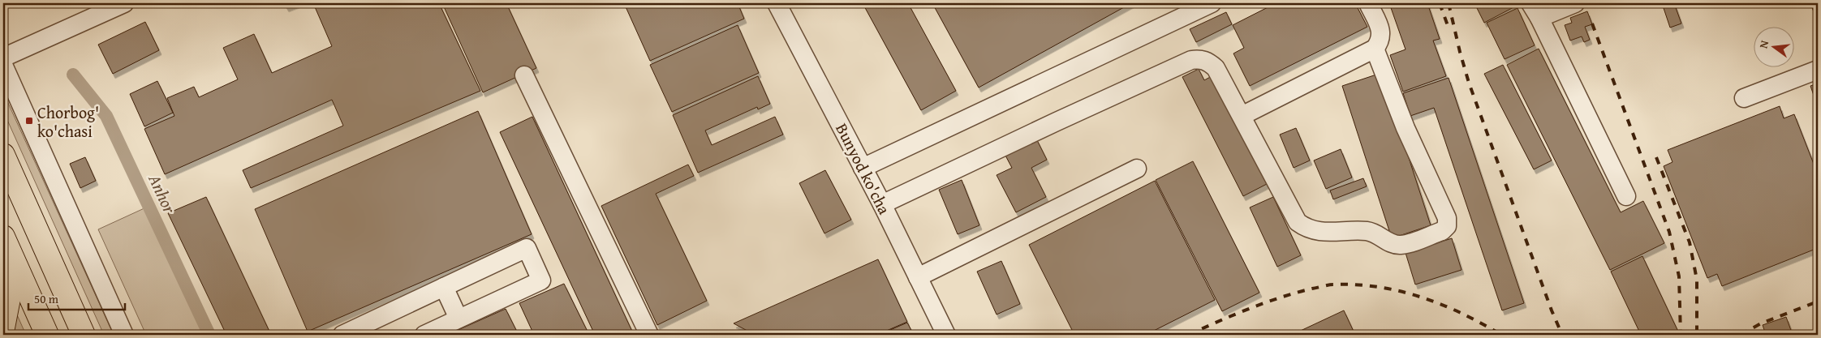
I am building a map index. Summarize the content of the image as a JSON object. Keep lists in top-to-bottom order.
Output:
{
  "streets": {
    "street": ["Bunyod ko'cha"]
  },
  "water": ["Anhor"],
  "places": {
    "transit": ["Chorbog' ko'chasi"]
  },
  "scale_bar": "50 m",
  "north": "left"
}
